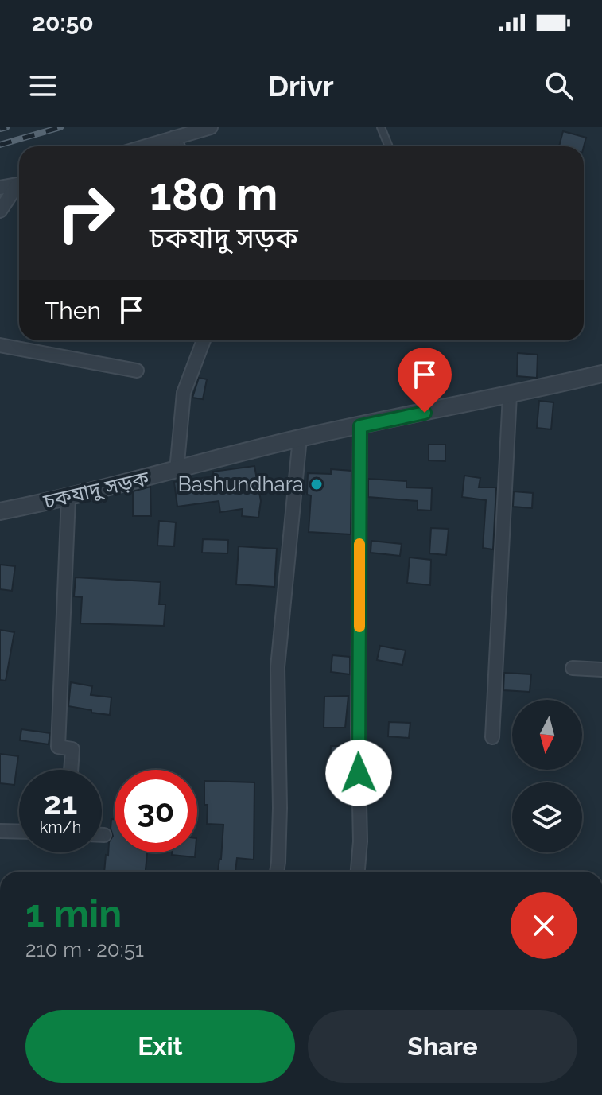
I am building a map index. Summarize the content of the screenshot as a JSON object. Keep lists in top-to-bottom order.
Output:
{
  "streets": {
    "street": ["চকযাদু সড়ক"]
  },
  "places": ["Bashundhara"],
  "north": "bottom",
  "page": {
    "status": "20:50",
    "header": "Drivr",
    "turn": ["180 m", "চকযাদু সড়ক"],
    "then": "Then",
    "speed": "21 km/h",
    "limit": "30",
    "heading": ["1 min", "210 m · 20:51"],
    "buttons": ["Exit", "Share"]
  }
}
